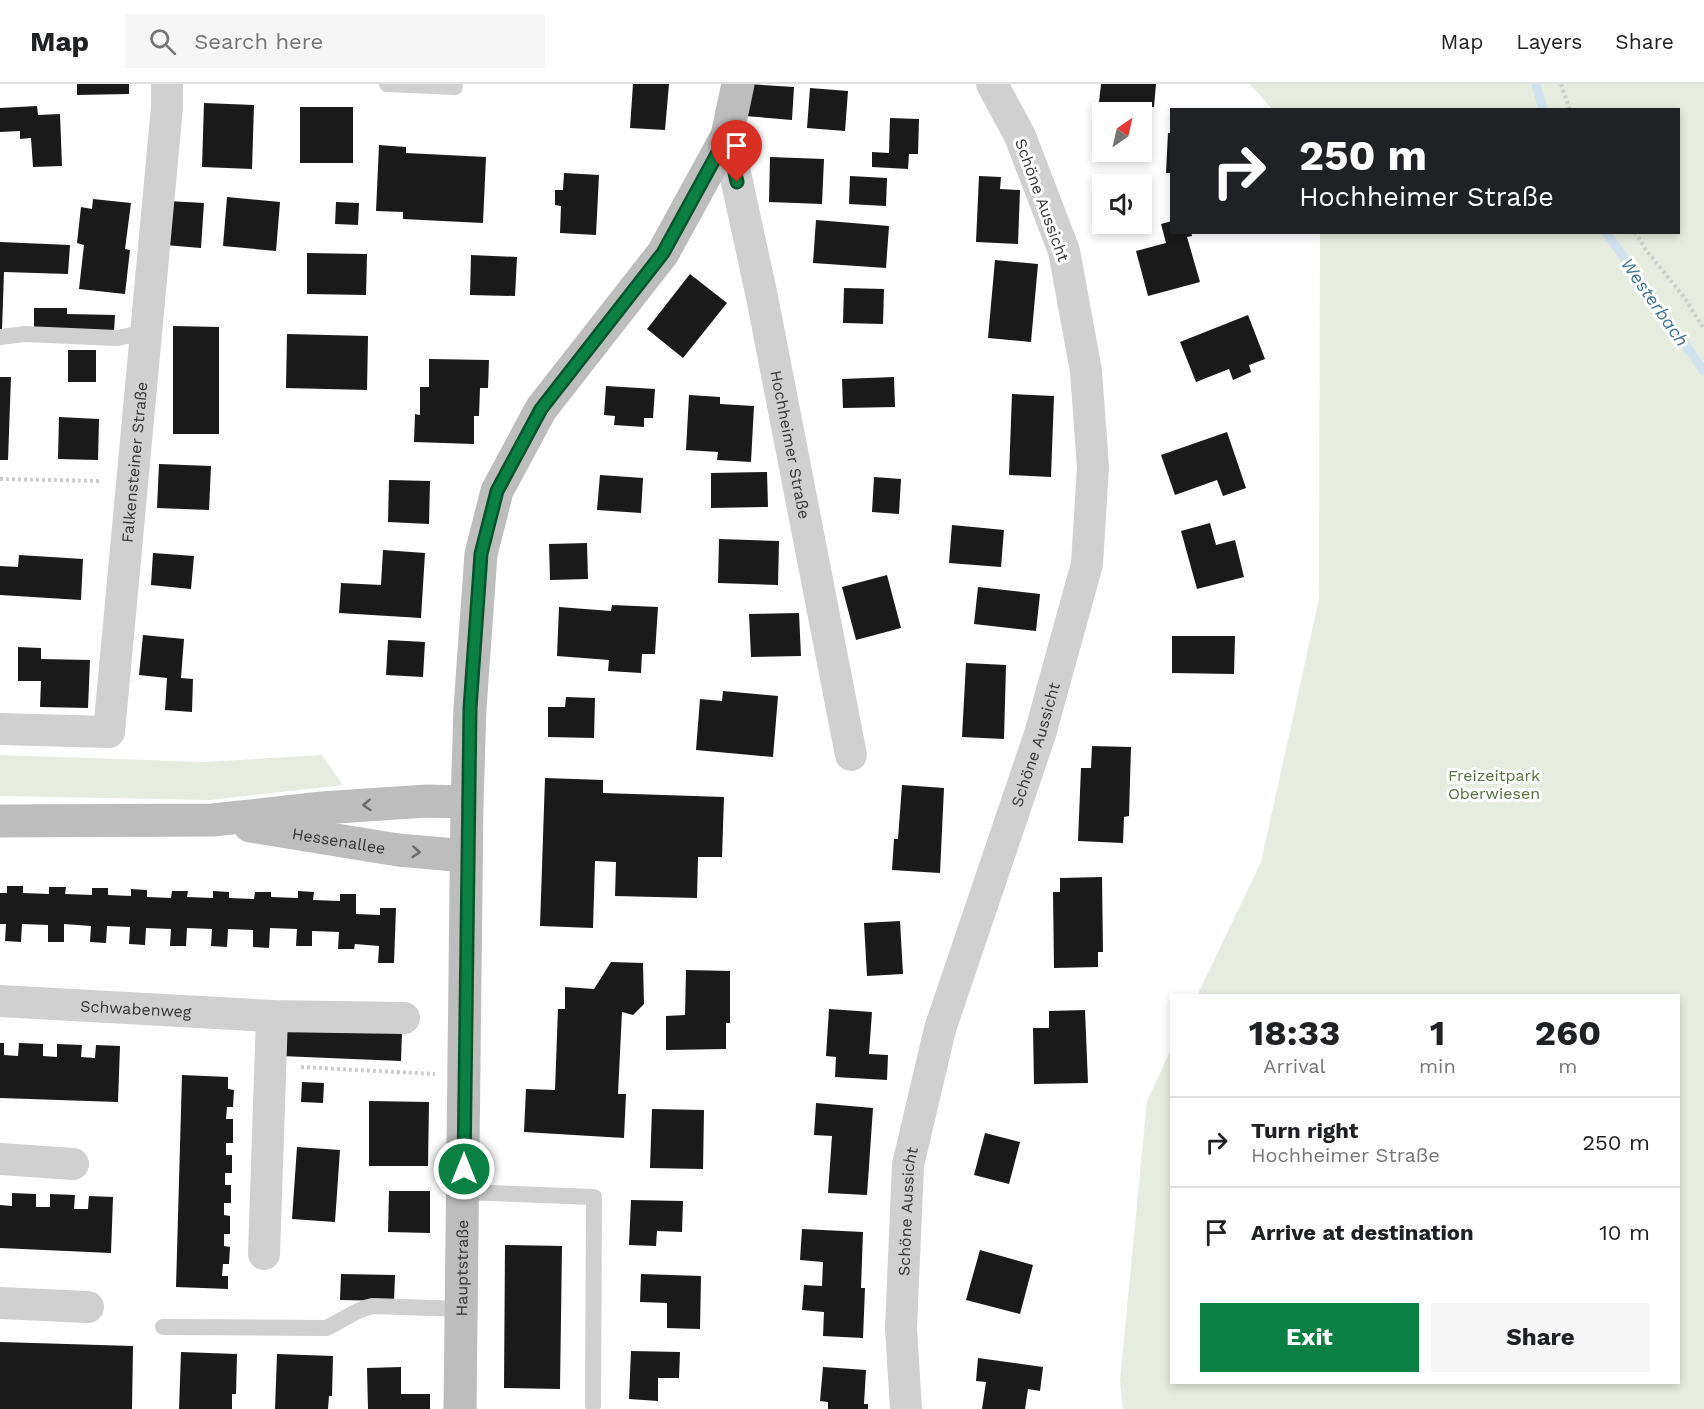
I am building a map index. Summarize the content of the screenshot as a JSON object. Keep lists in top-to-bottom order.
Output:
{
  "streets": {
    "main road": ["Hessenallee", "Hauptstraße"],
    "street": [
      "Schöne Aussicht",
      "Hochheimer Straße",
      "Falkensteiner Straße",
      "Schwabenweg"
    ]
  },
  "crossings": [
    ["Hochheimer Straße", "Hauptstraße"],
    ["Hessenallee", "Hauptstraße"]
  ],
  "water": ["Westerbach"],
  "parks": ["Freizeitpark Oberwiesen"],
  "north": "top right",
  "page": {
    "header": "Map",
    "search": "Search here",
    "nav": ["Map", "Layers", "Share"],
    "turn": ["250 m", "Hochheimer Straße"],
    "eta": [
      "18:33",
      "Arrival",
      "1",
      "min",
      "260",
      "m"
    ],
    "list": [
      {
        "name": "Turn right",
        "note": "Hochheimer Straße",
        "value": "250 m"
      },
      {
        "name": "Arrive at destination",
        "value": "10 m"
      }
    ],
    "buttons": ["Exit", "Share"]
  }
}
